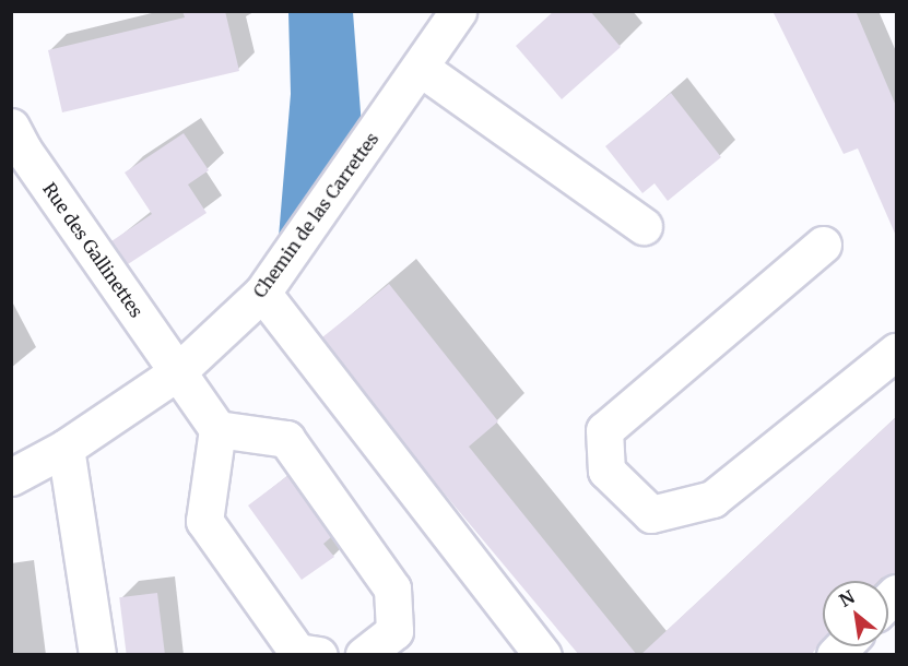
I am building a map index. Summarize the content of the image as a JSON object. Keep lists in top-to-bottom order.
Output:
{
  "streets": {
    "street": ["Chemin de las Carrettes", "Rue des Gallinettes"]
  },
  "crossings": [
    ["Chemin de las Carrettes", "Rue des Gallinettes"]
  ],
  "north": "top left"
}
